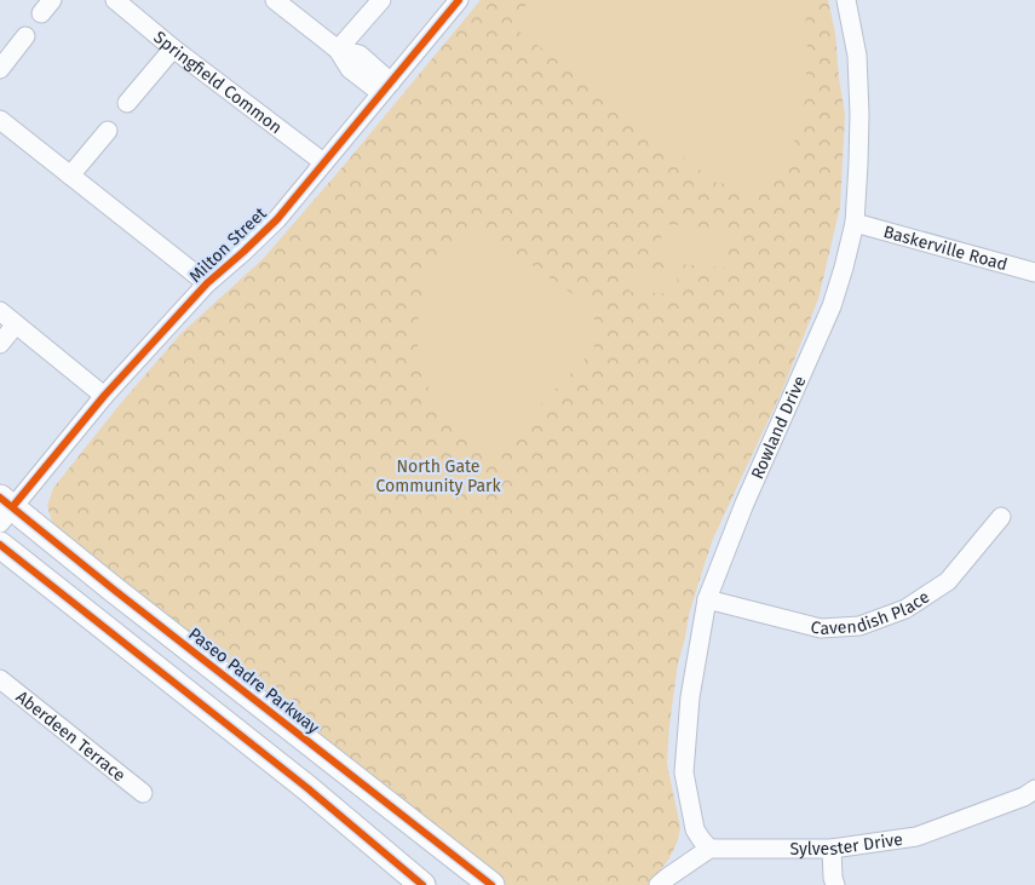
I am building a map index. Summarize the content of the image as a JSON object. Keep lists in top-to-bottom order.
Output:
{
  "streets": {
    "main road": ["Paseo Padre Parkway"],
    "street": [
      "Springfield Common",
      "Milton Street",
      "Baskerville Road",
      "Rowland Drive",
      "Cavendish Place",
      "Aberdeen Terrace",
      "Sylvester Drive"
    ]
  },
  "crossings": [
    ["Springfield Common", "Milton Street"],
    ["Milton Street", "Paseo Padre Parkway"],
    ["Baskerville Road", "Rowland Drive"],
    ["Rowland Drive", "Cavendish Place"],
    ["Rowland Drive", "Sylvester Drive"]
  ],
  "parks": ["North Gate Community Park"]
}
